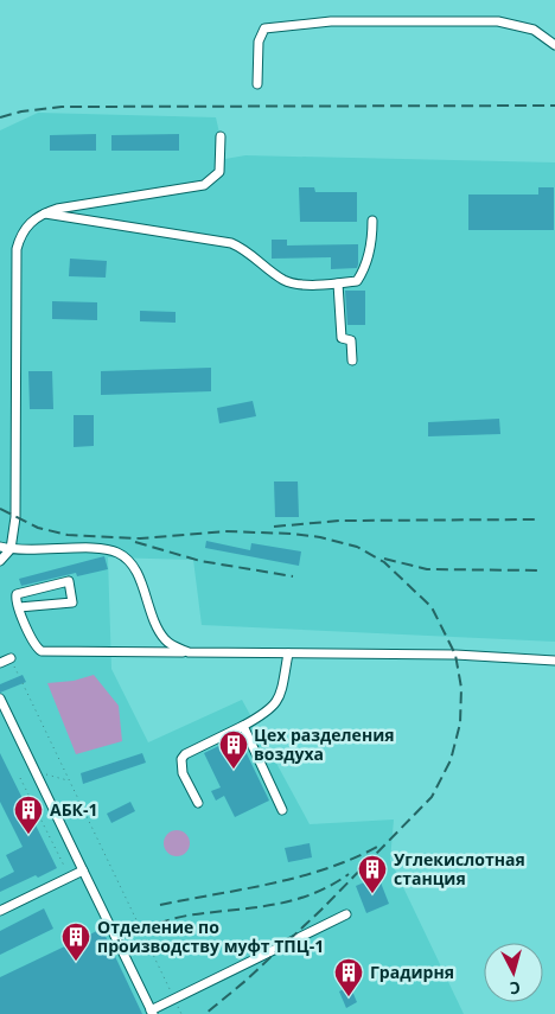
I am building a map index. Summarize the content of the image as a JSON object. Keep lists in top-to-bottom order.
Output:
{
  "places": {
    "building": [
      "Цех разделения воздуха",
      "АБК-1",
      "Углекислотная станция",
      "Отделение по производству муфт ТПЦ-1",
      "Градирня"
    ]
  },
  "north": "bottom"
}
